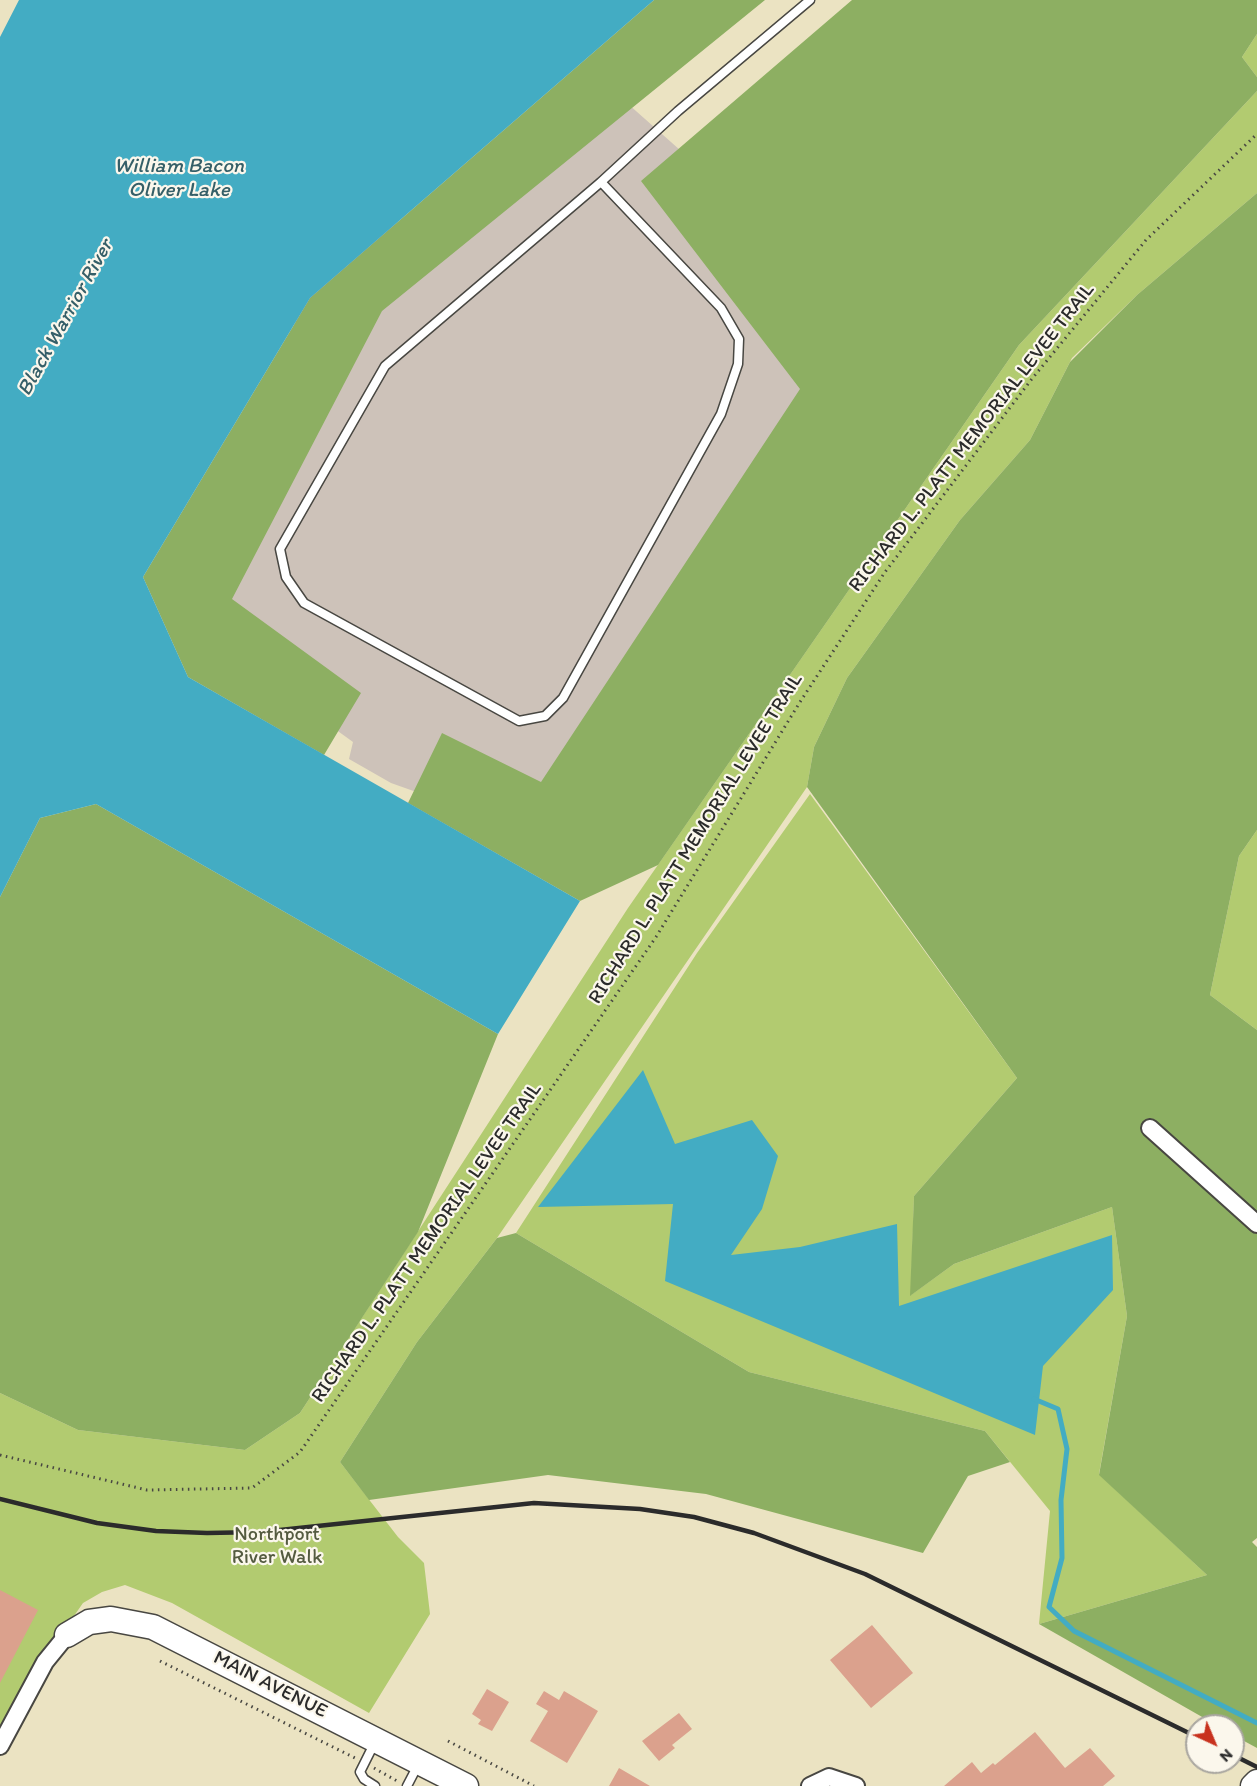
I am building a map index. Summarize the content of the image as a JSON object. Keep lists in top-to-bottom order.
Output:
{
  "streets": {
    "main road": ["MAIN AVENUE"],
    "path": ["RICHARD L. PLATT MEMORIAL LEVEE TRAIL"]
  },
  "water": ["William Bacon Oliver Lake", "Black Warrior River"],
  "parks": ["Northport River Walk"],
  "north": "bottom right"
}
